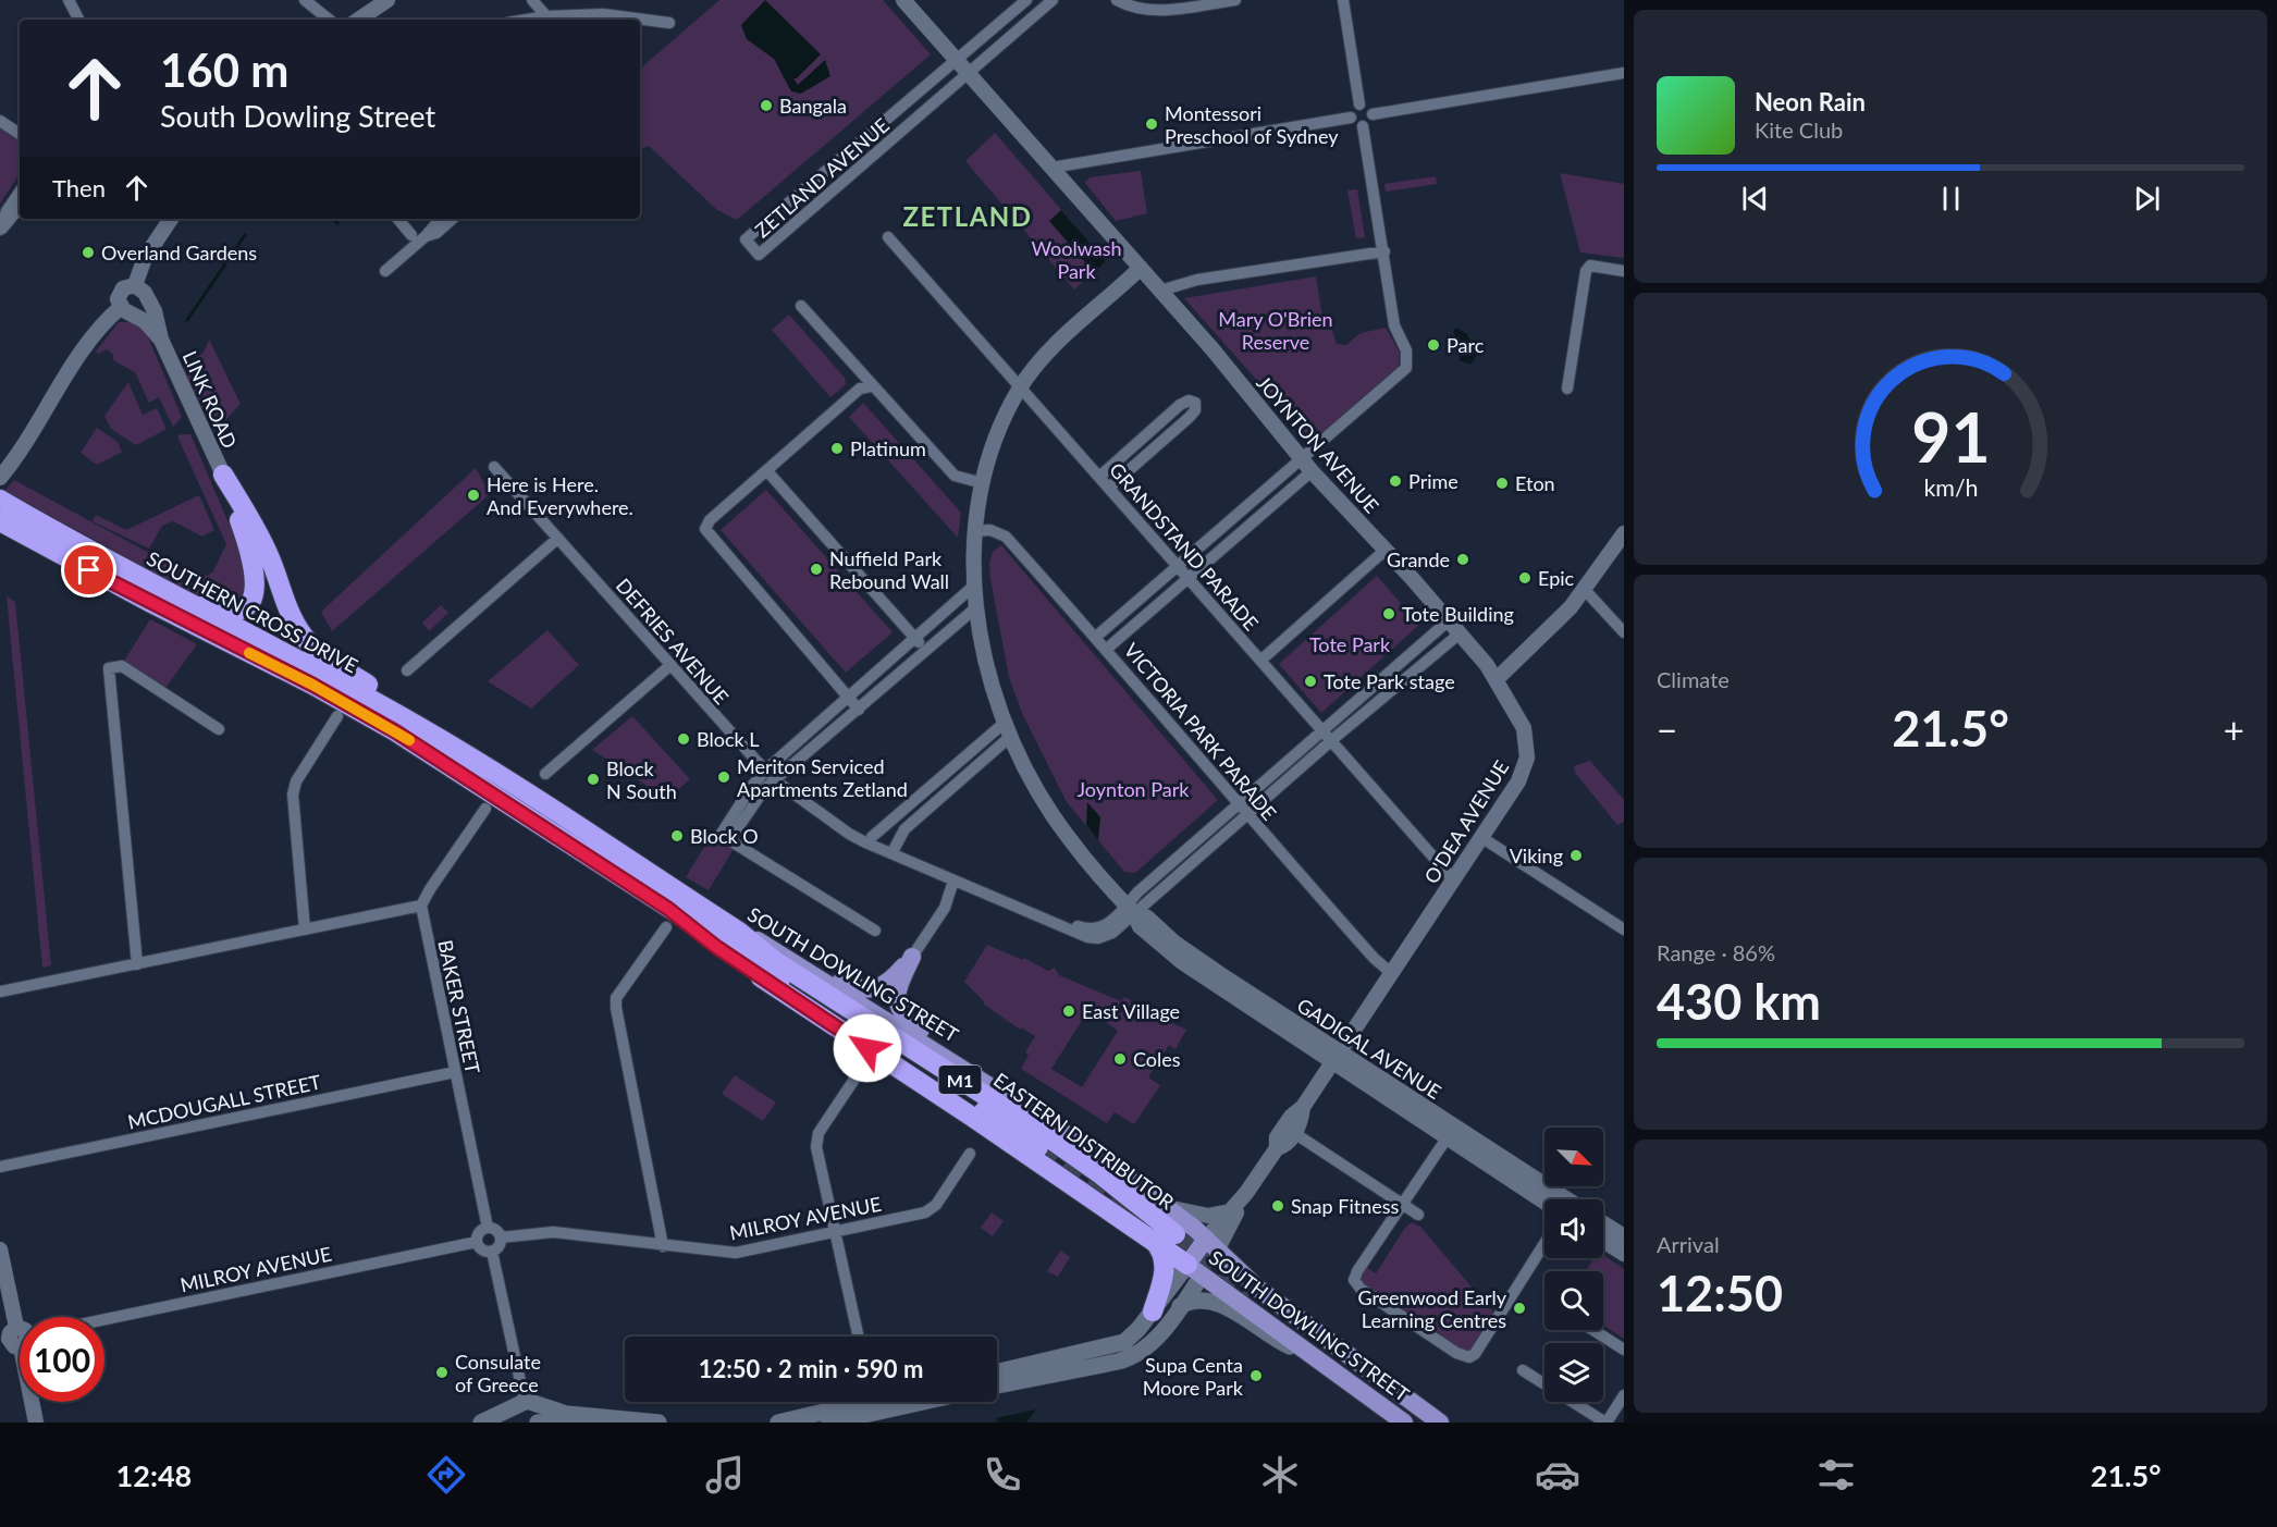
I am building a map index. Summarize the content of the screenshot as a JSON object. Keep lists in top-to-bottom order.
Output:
{
  "streets": {
    "highway": [
      "SOUTHERN CROSS DRIVE",
      "SOUTH DOWLING STREET",
      "M1",
      "EASTERN DISTRIBUTOR"
    ],
    "street": [
      "ZETLAND AVENUE",
      "LINK ROAD",
      "JOYNTON AVENUE",
      "GRANDSTAND PARADE",
      "DEFRIES AVENUE",
      "VICTORIA PARK PARADE",
      "O'DEA AVENUE",
      "BAKER STREET",
      "GADIGAL AVENUE",
      "MCDOUGALL STREET",
      "MILROY AVENUE"
    ]
  },
  "crossings": [
    ["ZETLAND AVENUE", "JOYNTON AVENUE"],
    ["JOYNTON AVENUE", "O'DEA AVENUE"],
    ["JOYNTON AVENUE", "GADIGAL AVENUE"],
    ["GRANDSTAND PARADE", "O'DEA AVENUE"],
    ["GRANDSTAND PARADE", "GADIGAL AVENUE"],
    ["SOUTHERN CROSS DRIVE", "SOUTH DOWLING STREET"],
    ["SOUTHERN CROSS DRIVE", "EASTERN DISTRIBUTOR"],
    ["DEFRIES AVENUE", "GADIGAL AVENUE"],
    ["VICTORIA PARK PARADE", "O'DEA AVENUE"],
    ["VICTORIA PARK PARADE", "GADIGAL AVENUE"],
    ["O'DEA AVENUE", "SOUTH DOWLING STREET"],
    ["O'DEA AVENUE", "GADIGAL AVENUE"],
    ["SOUTH DOWLING STREET", "EASTERN DISTRIBUTOR"],
    ["BAKER STREET", "MCDOUGALL STREET"],
    ["BAKER STREET", "MILROY AVENUE"]
  ],
  "districts": ["ZETLAND"],
  "parks": [
    "Woolwash Park",
    "Mary O'Brien Reserve",
    "Tote Park",
    "Joynton Park"
  ],
  "places": [
    "Bangala",
    "Montessori Preschool of Sydney",
    "Overland Gardens",
    "Parc",
    "Platinum",
    "Prime",
    "Eton",
    "Here is Here. And Everywhere.",
    "Grande",
    "Nuffield Park Rebound Wall",
    "Epic",
    "Tote Building",
    "Tote Park stage",
    "Block L",
    "Meriton Serviced Apartments Zetland",
    "Block N South",
    "Block O",
    "Viking",
    "East Village",
    "Coles",
    "Snap Fitness",
    "Greenwood Early Learning Centres",
    "Consulate of Greece",
    "Supa Centa Moore Park"
  ],
  "north": "bottom right",
  "page": {
    "turn": ["160 m", "South Dowling Street"],
    "song": ["Neon Rain", "Kite Club"],
    "then": "Then",
    "tile": [
      "Climate",
      ["Range · 86%", "430 km"],
      ["Arrival", "12:50"]
    ],
    "heat": ["−", "21.5°", "+"],
    "limit": "100",
    "trip": "12:50 · 2 min · 590 m",
    "tabs": ["12:48", "21.5°"],
    "gauge": ["91", "km/h"]
  }
}
